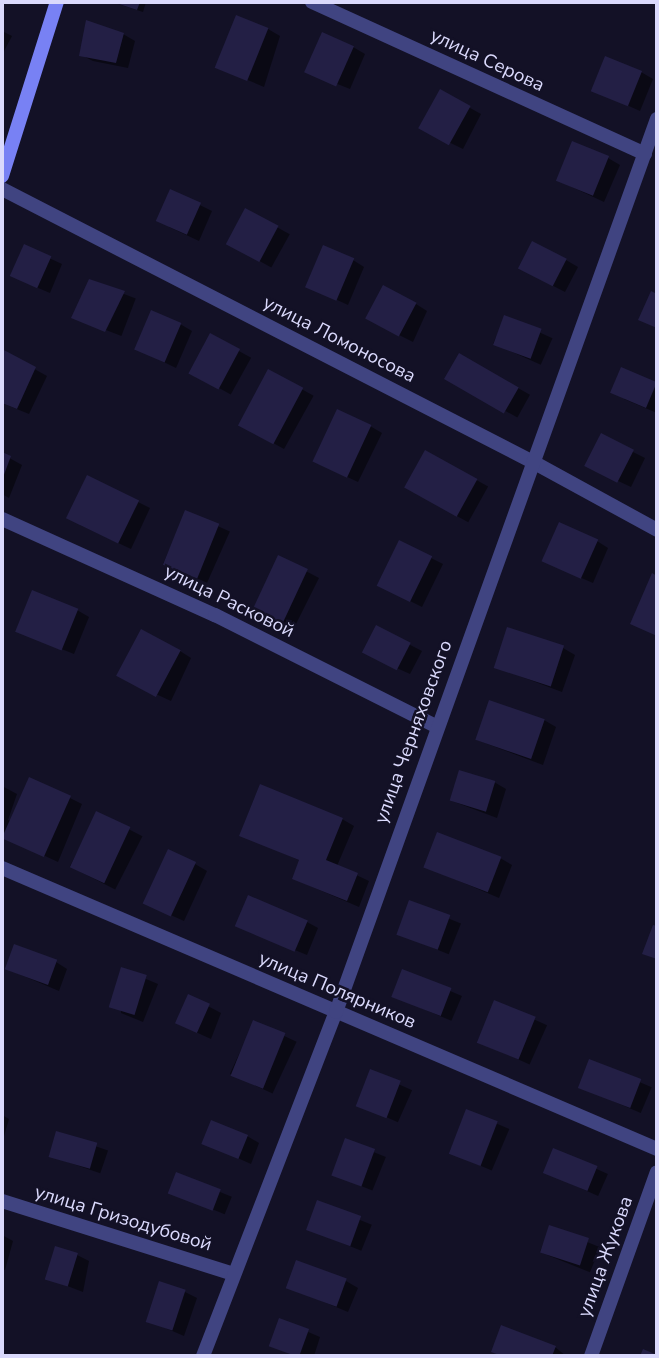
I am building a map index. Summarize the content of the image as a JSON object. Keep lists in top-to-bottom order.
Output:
{
  "streets": {
    "street": [
      "улица Серова",
      "улица Ломоносова",
      "улица Расковой",
      "улица Черняховского",
      "улица Полярников",
      "улица Гризодубовой",
      "улица Жукова"
    ]
  },
  "crossings": [
    ["улица Серова", "улица Черняховского"],
    ["улица Ломоносова", "улица Черняховского"],
    ["улица Расковой", "улица Черняховского"],
    ["улица Черняховского", "улица Полярников"],
    ["улица Черняховского", "улица Гризодубовой"]
  ]
}
